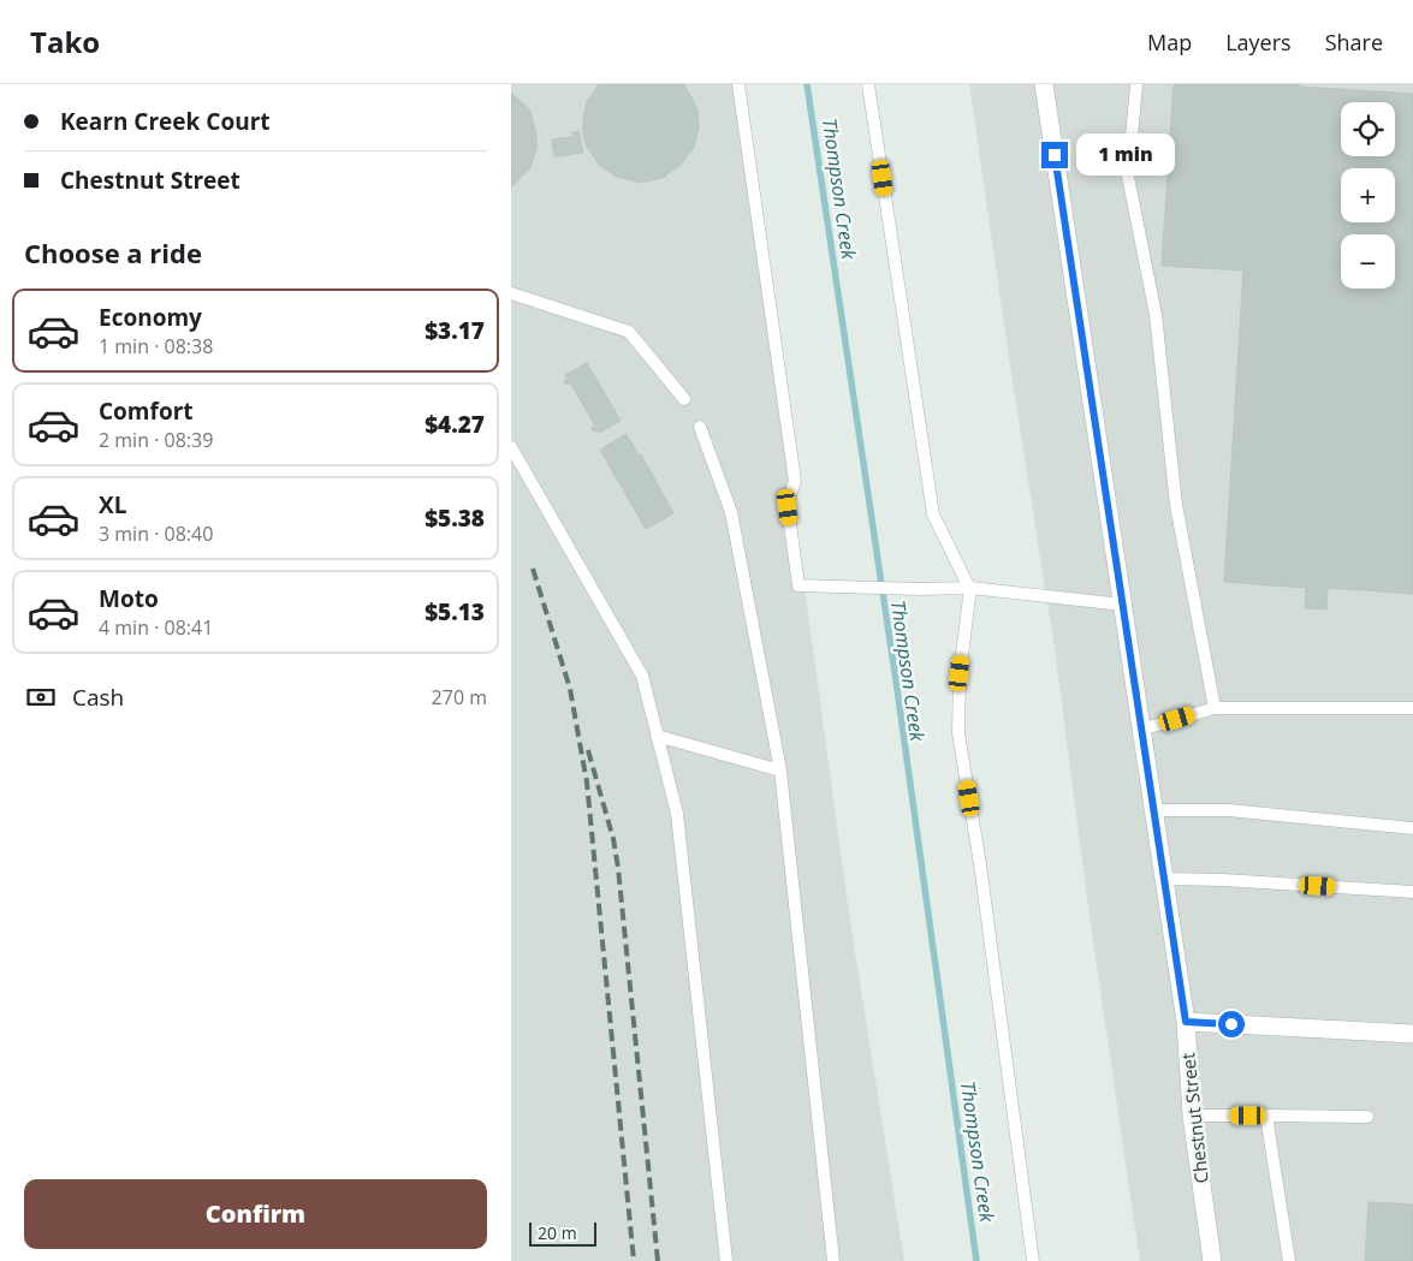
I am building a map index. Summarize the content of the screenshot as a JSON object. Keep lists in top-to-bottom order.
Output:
{
  "streets": {
    "street": ["Chestnut Street"]
  },
  "water": ["Thompson Creek"],
  "scale_bar": "20 m",
  "page": {
    "header": "Tako",
    "nav": ["Map", "Layers", "Share"],
    "banner": ["Kearn Creek Court", "Chestnut Street"],
    "map_buttons": ["+", "−"],
    "bubble": "1 min",
    "heading": "Choose a ride",
    "list": [
      {
        "name": "Economy",
        "note": "1 min · 08:38",
        "value": "$3.17"
      },
      {
        "name": "Comfort",
        "note": "2 min · 08:39",
        "value": "$4.27"
      },
      {
        "name": "XL",
        "note": "3 min · 08:40",
        "value": "$5.38"
      },
      {
        "name": "Moto",
        "note": "4 min · 08:41",
        "value": "$5.13"
      }
    ],
    "pay": ["Cash", "270 m"],
    "buttons": "Confirm",
    "scale": "20 m"
  }
}
